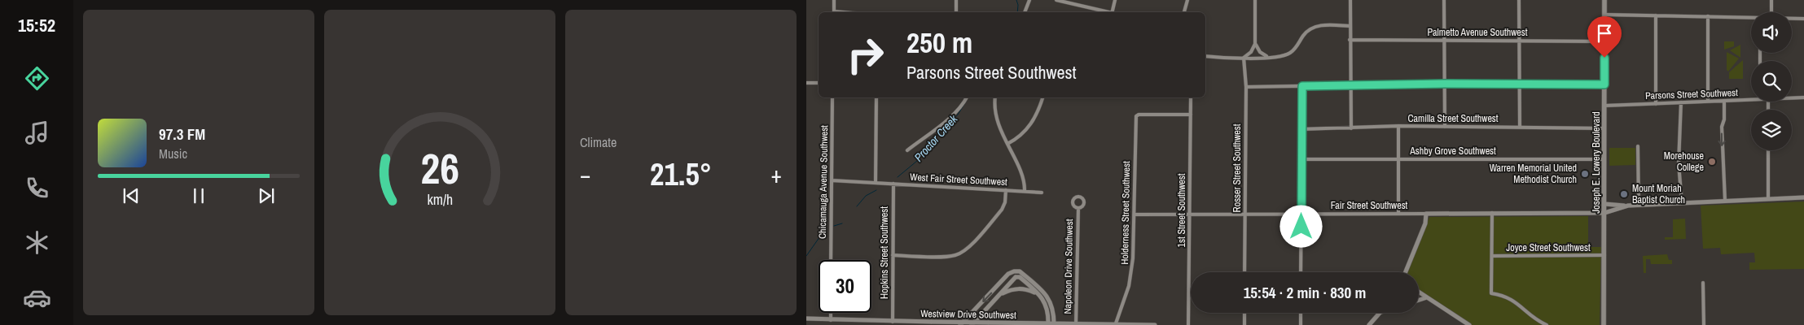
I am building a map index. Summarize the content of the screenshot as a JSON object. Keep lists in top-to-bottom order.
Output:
{
  "streets": {
    "main road": ["Joseph E. Lowery Boulevard"],
    "street": [
      "Palmetto Avenue Southwest",
      "Parsons Street Southwest",
      "Camilla Street Southwest",
      "Ashby Grove Southwest",
      "Rosser Street Southwest",
      "West Fair Street Southwest",
      "Chicamauga Avenue Southwest",
      "Fair Street Southwest",
      "1st Street Southwest",
      "Holderness Street Southwest",
      "Joyce Street Southwest",
      "Hopkins Street Southwest",
      "Napoleon Drive Southwest",
      "Westview Drive Southwest"
    ]
  },
  "crossings": [
    ["Palmetto Avenue Southwest", "Joseph E. Lowery Boulevard"],
    ["Parsons Street Southwest", "Joseph E. Lowery Boulevard"],
    ["Camilla Street Southwest", "Joseph E. Lowery Boulevard"],
    ["Ashby Grove Southwest", "Joseph E. Lowery Boulevard"],
    ["Joseph E. Lowery Boulevard", "Fair Street Southwest"],
    ["Joseph E. Lowery Boulevard", "Joyce Street Southwest"],
    ["Rosser Street Southwest", "Fair Street Southwest"],
    ["West Fair Street Southwest", "Chicamauga Avenue Southwest"],
    ["West Fair Street Southwest", "Hopkins Street Southwest"],
    ["Fair Street Southwest", "1st Street Southwest"],
    ["Fair Street Southwest", "Holderness Street Southwest"],
    ["1st Street Southwest", "Holderness Street Southwest"],
    ["Holderness Street Southwest", "Westview Drive Southwest"],
    ["Hopkins Street Southwest", "Westview Drive Southwest"],
    ["Napoleon Drive Southwest", "Westview Drive Southwest"]
  ],
  "water": ["Proctor Creek"],
  "places": ["Morehouse College", "Warren Memorial United Methodist Church", "Mount Moriah Baptist Church"],
  "page": {
    "tabs": "15:52",
    "tile": "Climate",
    "turn": ["250 m", "Parsons Street Southwest"],
    "song": ["97.3 FM", "Music"],
    "heat": ["−", "21.5°", "+"],
    "limit": "30",
    "trip": "15:54 · 2 min · 830 m",
    "gauge": ["26", "km/h"]
  }
}
